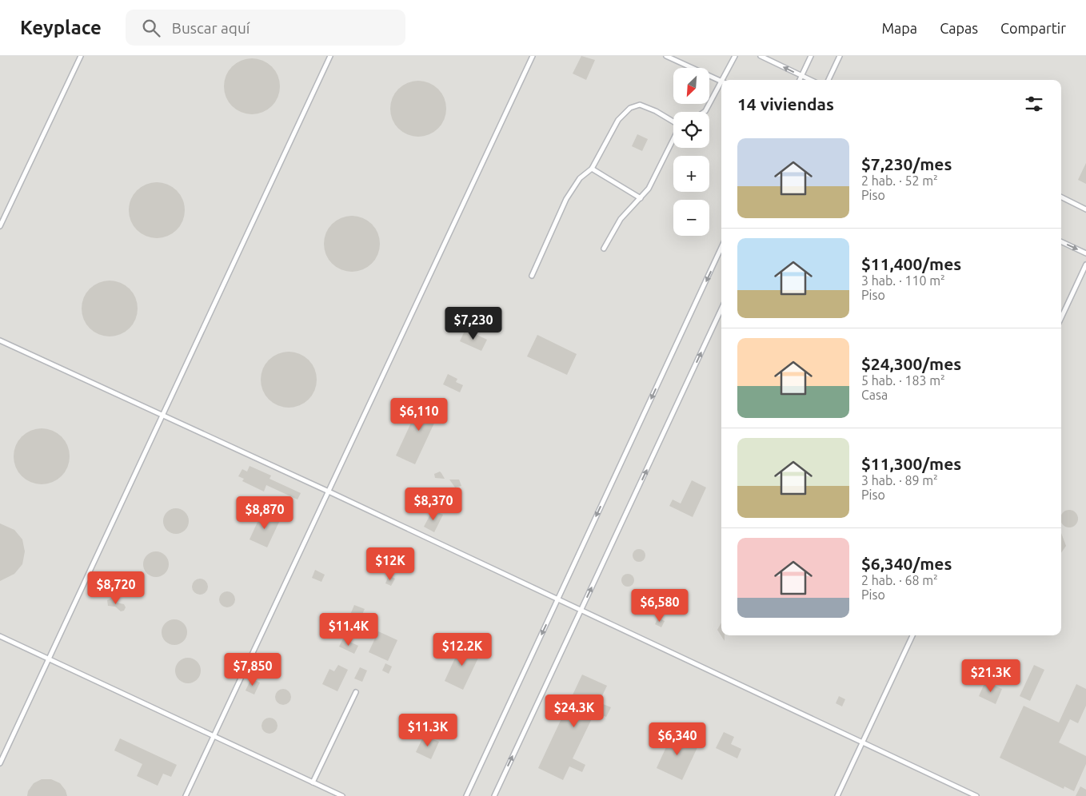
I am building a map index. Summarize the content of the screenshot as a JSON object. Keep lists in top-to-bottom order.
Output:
{
  "north": "bottom left",
  "page": {
    "header": "Keyplace",
    "search": "Buscar aquí",
    "nav": ["Mapa", "Capas", "Compartir"],
    "map_buttons": ["+", "−"],
    "heading": "14 viviendas",
    "list": [
      {
        "name": "$7,230/mes",
        "note": "2 hab. · 52 m² · Piso"
      },
      {
        "name": "$11,400/mes",
        "note": "3 hab. · 110 m² · Piso"
      },
      {
        "name": "$24,300/mes",
        "note": "5 hab. · 183 m² · Casa"
      },
      {
        "name": "$11,300/mes",
        "note": "3 hab. · 89 m² · Piso"
      },
      {
        "name": "$6,340/mes",
        "note": "2 hab. · 68 m² · Piso"
      }
    ],
    "price": [
      "$7,230",
      "$6,110",
      "$8,370",
      "$8,870",
      "$12K",
      "$8,720",
      "$6,580",
      "$11.4K",
      "$12.2K",
      "$7,850",
      "$21.3K",
      "$24.3K",
      "$11.3K",
      "$6,340"
    ]
  }
}
